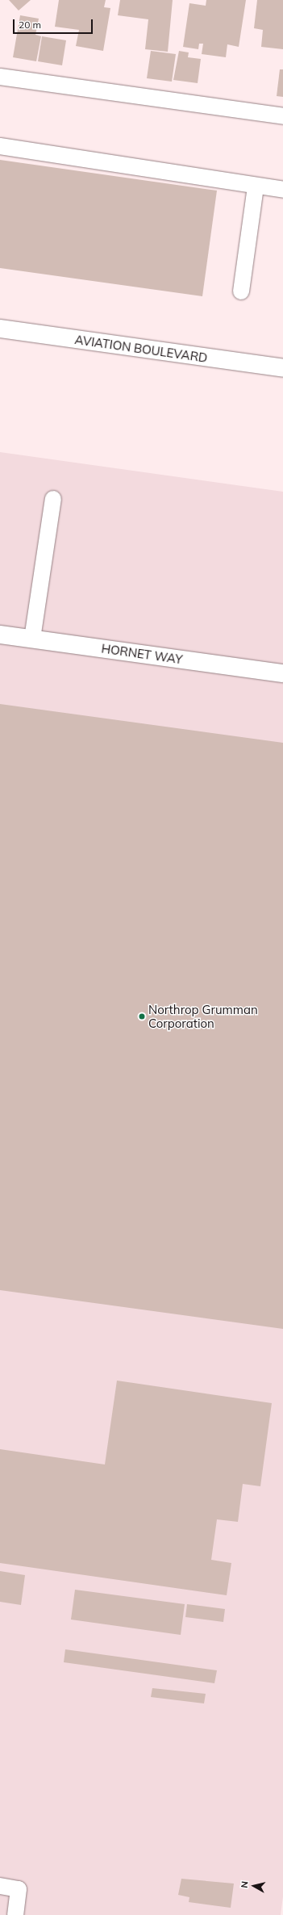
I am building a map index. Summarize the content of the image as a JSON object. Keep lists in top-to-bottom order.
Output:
{
  "streets": {
    "street": ["AVIATION BOULEVARD", "HORNET WAY"]
  },
  "places": ["Northrop Grumman Corporation"],
  "scale_bar": "20 m",
  "north": "left"
}
